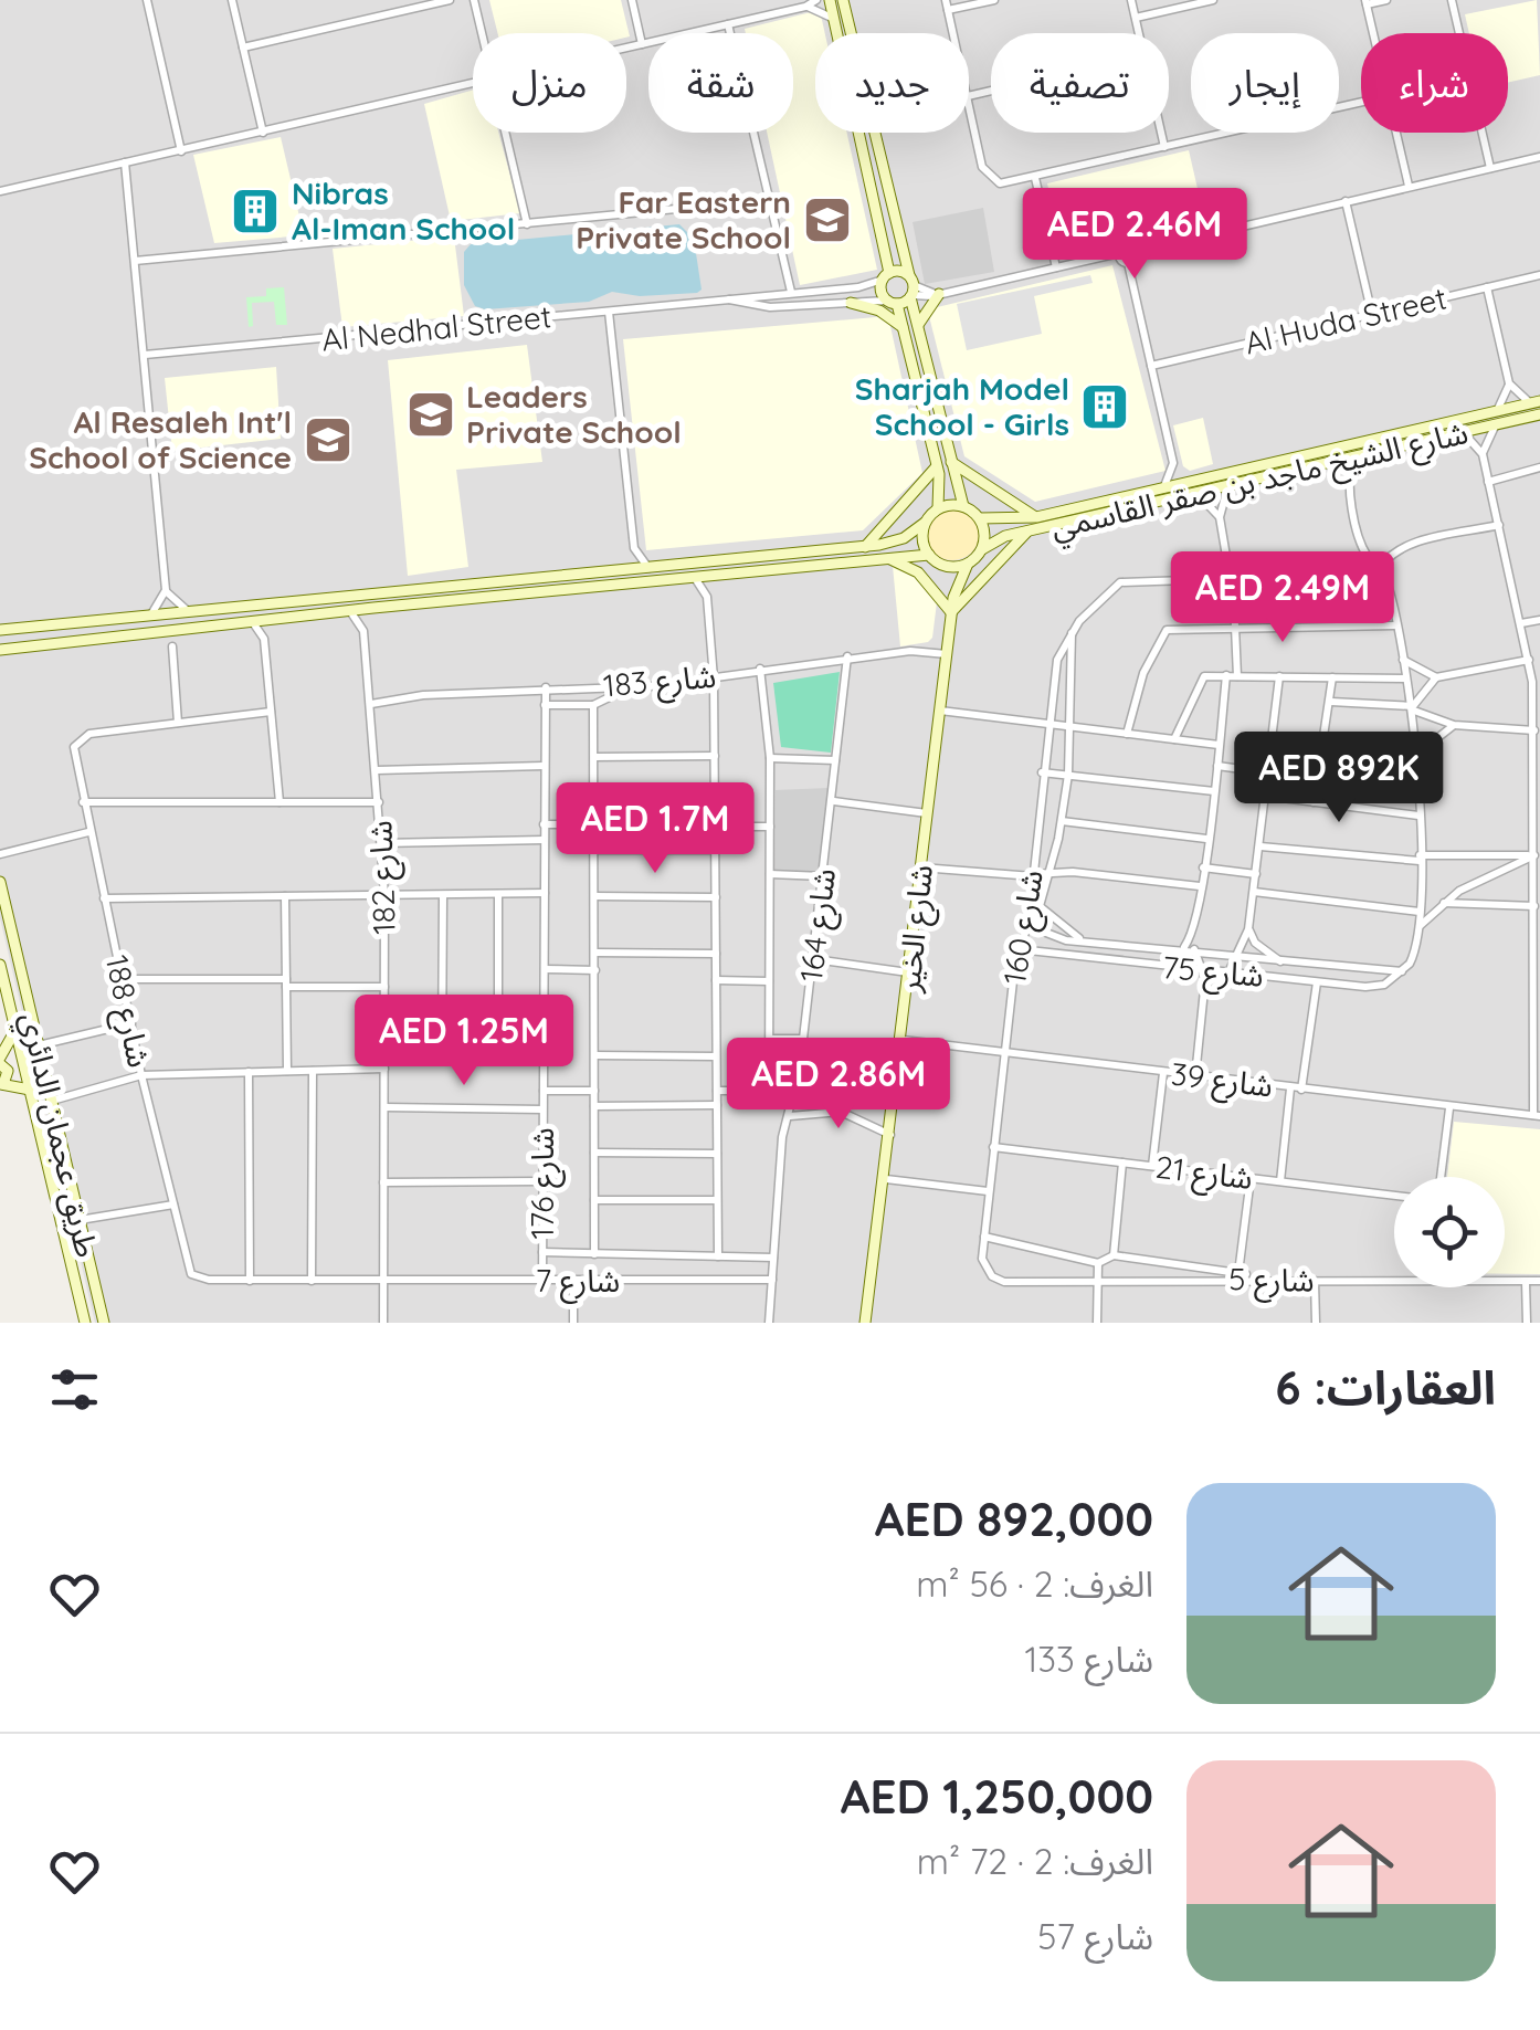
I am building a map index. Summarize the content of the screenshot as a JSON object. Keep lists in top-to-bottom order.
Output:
{
  "streets": {
    "street": [
      "Al Huda Street",
      "Al Nedhal Street",
      "شارع الشيخ ماجد بن صقر القاسمي",
      "شارع 183",
      "شارع 182",
      "شارع 164",
      "شارع 160",
      "شارع الخير",
      "شارع 75",
      "شارع 188",
      "شارع 39",
      "طريق عجمان الدائري",
      "شارع 21",
      "شارع 176",
      "شارع 5",
      "شارع 7"
    ]
  },
  "crossings": [
    ["Al Huda Street", "شارع الشيخ ماجد بن صقر القاسمي"],
    ["شارع الشيخ ماجد بن صقر القاسمي", "شارع الخير"],
    ["شارع 183", "شارع 182"],
    ["شارع 183", "شارع 164"],
    ["شارع 183", "شارع الخير"],
    ["شارع 183", "شارع 176"],
    ["شارع 182", "شارع 7"],
    ["شارع 164", "شارع 7"],
    ["شارع 160", "شارع 75"],
    ["شارع 160", "شارع 39"],
    ["شارع 160", "شارع 21"],
    ["شارع 160", "شارع 5"],
    ["شارع الخير", "شارع 39"],
    ["شارع 188", "شارع 7"],
    ["شارع 176", "شارع 7"]
  ],
  "places": {
    "building": ["Nibras Al-Iman School", "Sharjah Model School - Girls"],
    "school or university": ["Far Eastern Private School", "Leaders Private School", "Al Resaleh Int'l School of Science"]
  },
  "page": {
    "chip": [
      "شراء",
      "إيجار",
      "تصفية",
      "جديد",
      "شقة",
      "منزل"
    ],
    "price": [
      "AED 2.46M",
      "AED 2.49M",
      "AED 892K",
      "AED 1.7M",
      "AED 1.25M",
      "AED 2.86M"
    ],
    "heading": "العقارات: 6",
    "list": [
      {
        "name": "AED 892,000",
        "note": "الغرف: 2 · 56 m² · شارع 133"
      },
      {
        "name": "AED 1,250,000",
        "note": "الغرف: 2 · 72 m² · شارع 57"
      }
    ]
  }
}
